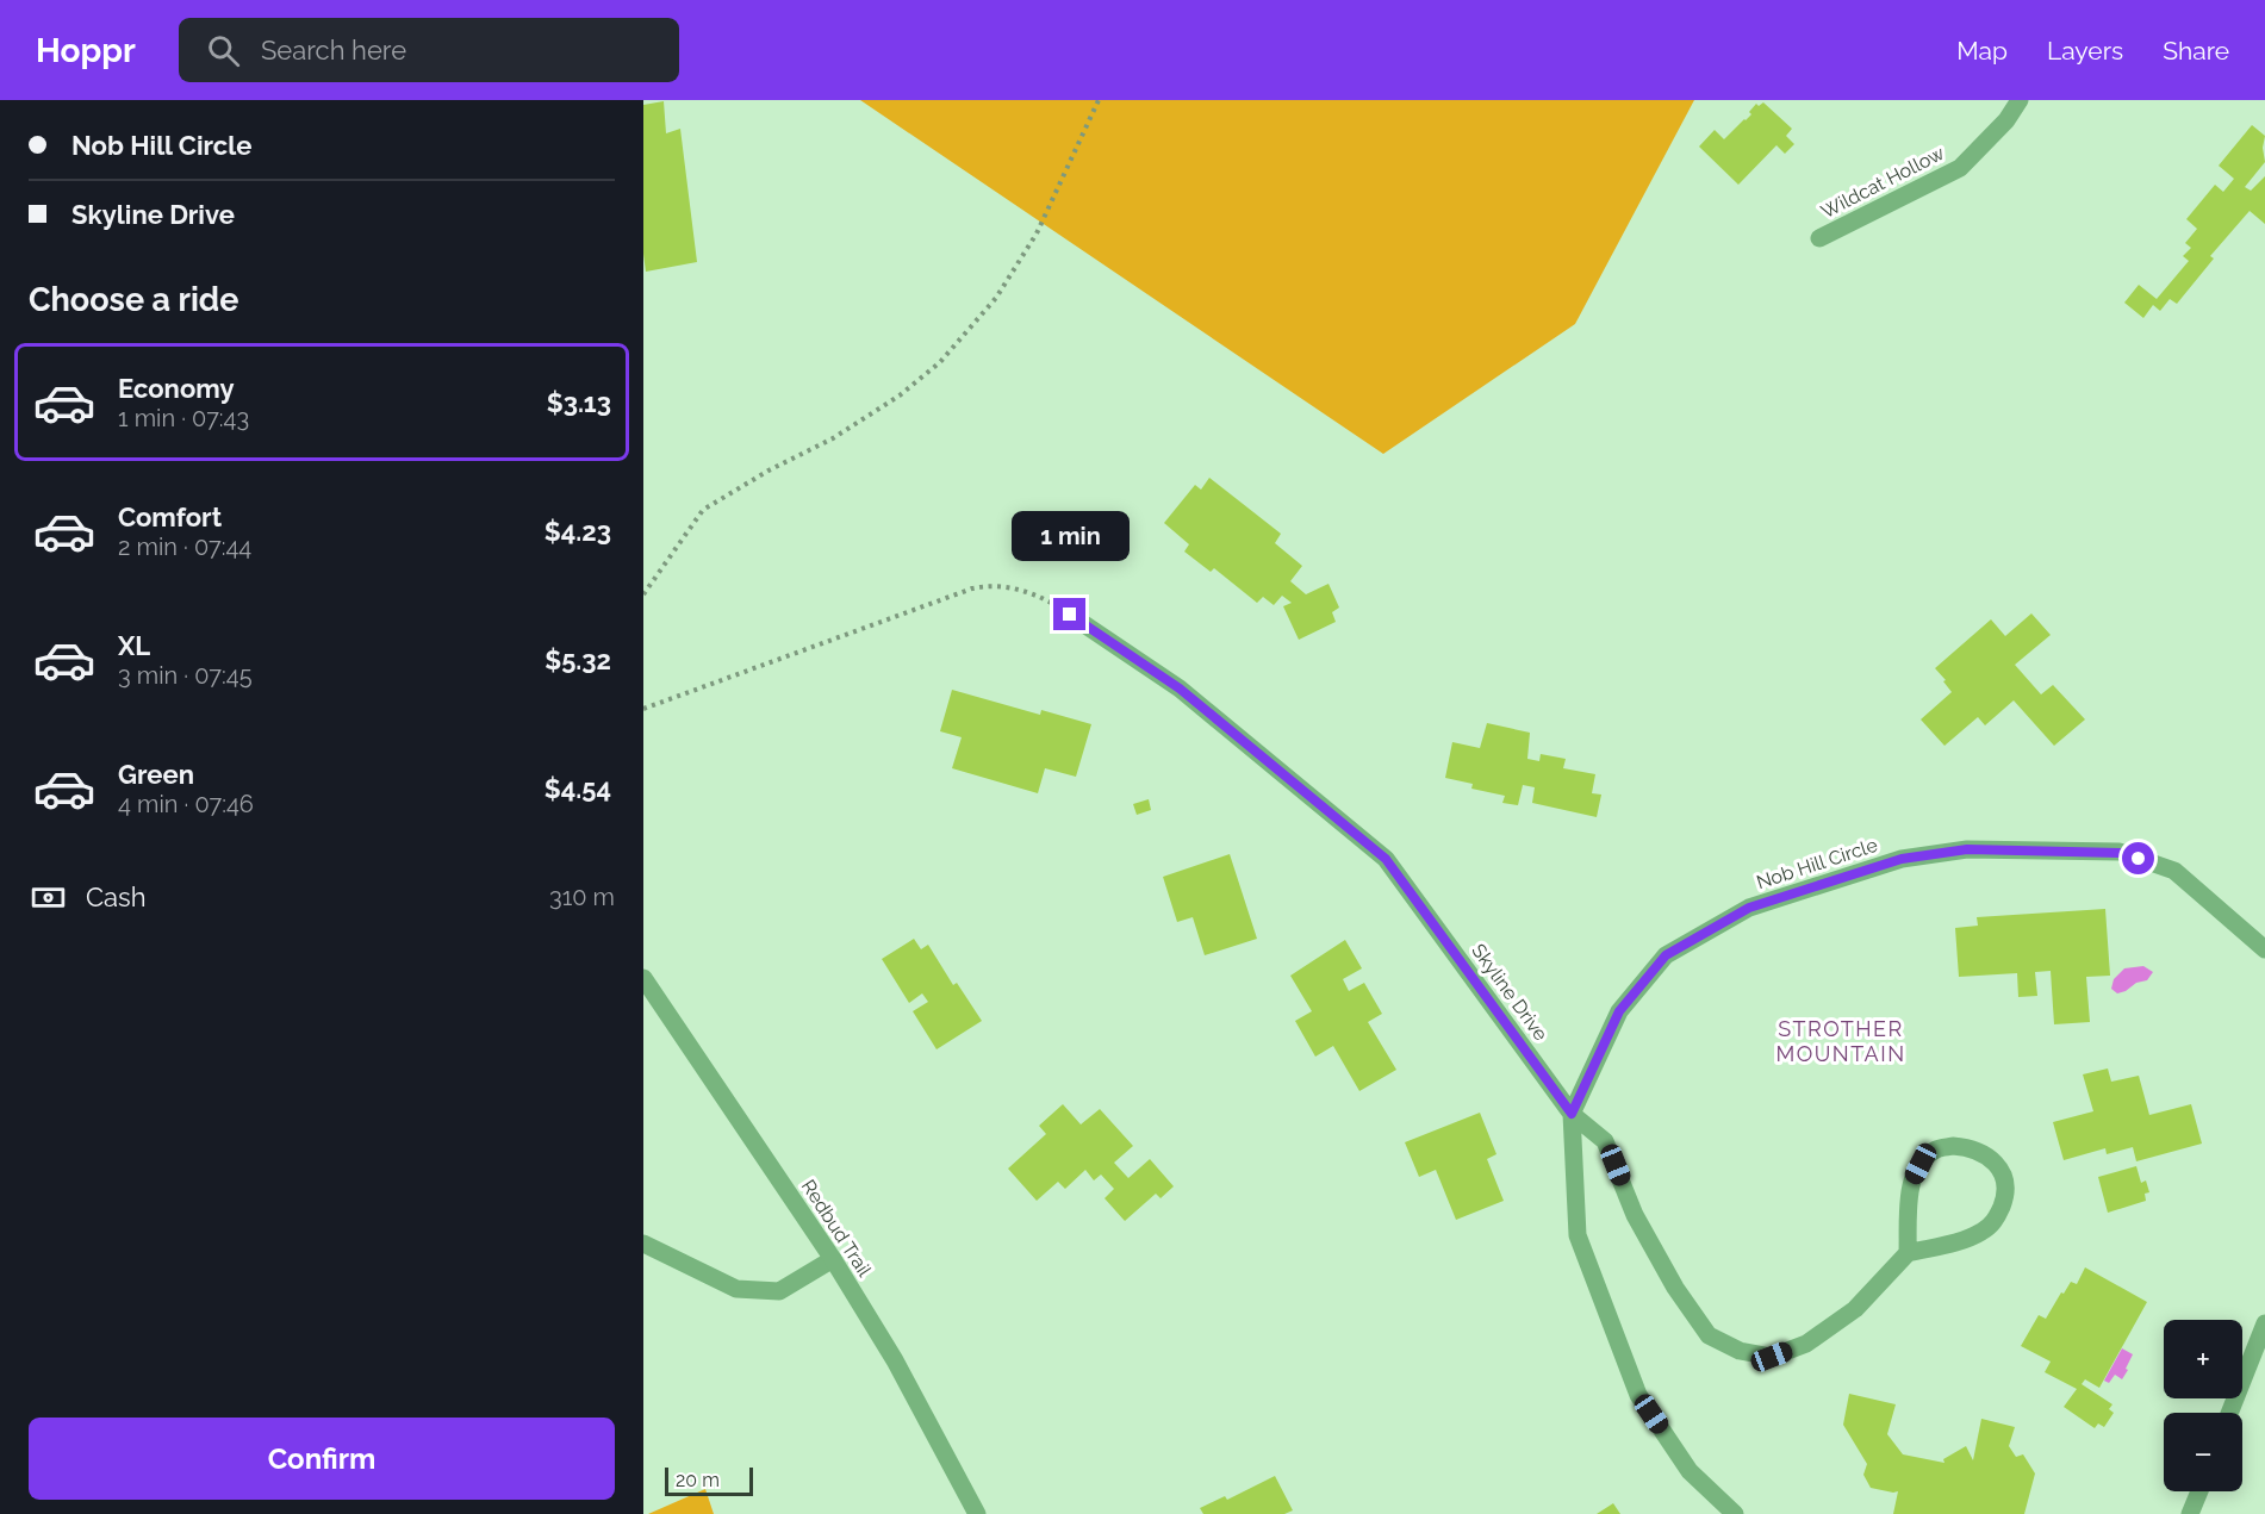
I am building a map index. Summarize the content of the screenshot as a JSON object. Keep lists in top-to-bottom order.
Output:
{
  "streets": {
    "street": [
      "Wildcat Hollow",
      "Nob Hill Circle",
      "Skyline Drive",
      "Redbud Trail"
    ]
  },
  "crossings": [
    ["Nob Hill Circle", "Skyline Drive"]
  ],
  "districts": ["STROTHER MOUNTAIN"],
  "scale_bar": "20 m",
  "page": {
    "header": "Hoppr",
    "search": "Search here",
    "nav": ["Map", "Layers", "Share"],
    "banner": ["Nob Hill Circle", "Skyline Drive"],
    "heading": "Choose a ride",
    "list": [
      {
        "name": "Economy",
        "note": "1 min · 07:43",
        "value": "$3.13"
      },
      {
        "name": "Comfort",
        "note": "2 min · 07:44",
        "value": "$4.23"
      },
      {
        "name": "XL",
        "note": "3 min · 07:45",
        "value": "$5.32"
      },
      {
        "name": "Green",
        "note": "4 min · 07:46",
        "value": "$4.54"
      }
    ],
    "bubble": "1 min",
    "pay": ["Cash", "310 m"],
    "map_buttons": ["+", "−"],
    "buttons": "Confirm",
    "scale": "20 m"
  }
}
